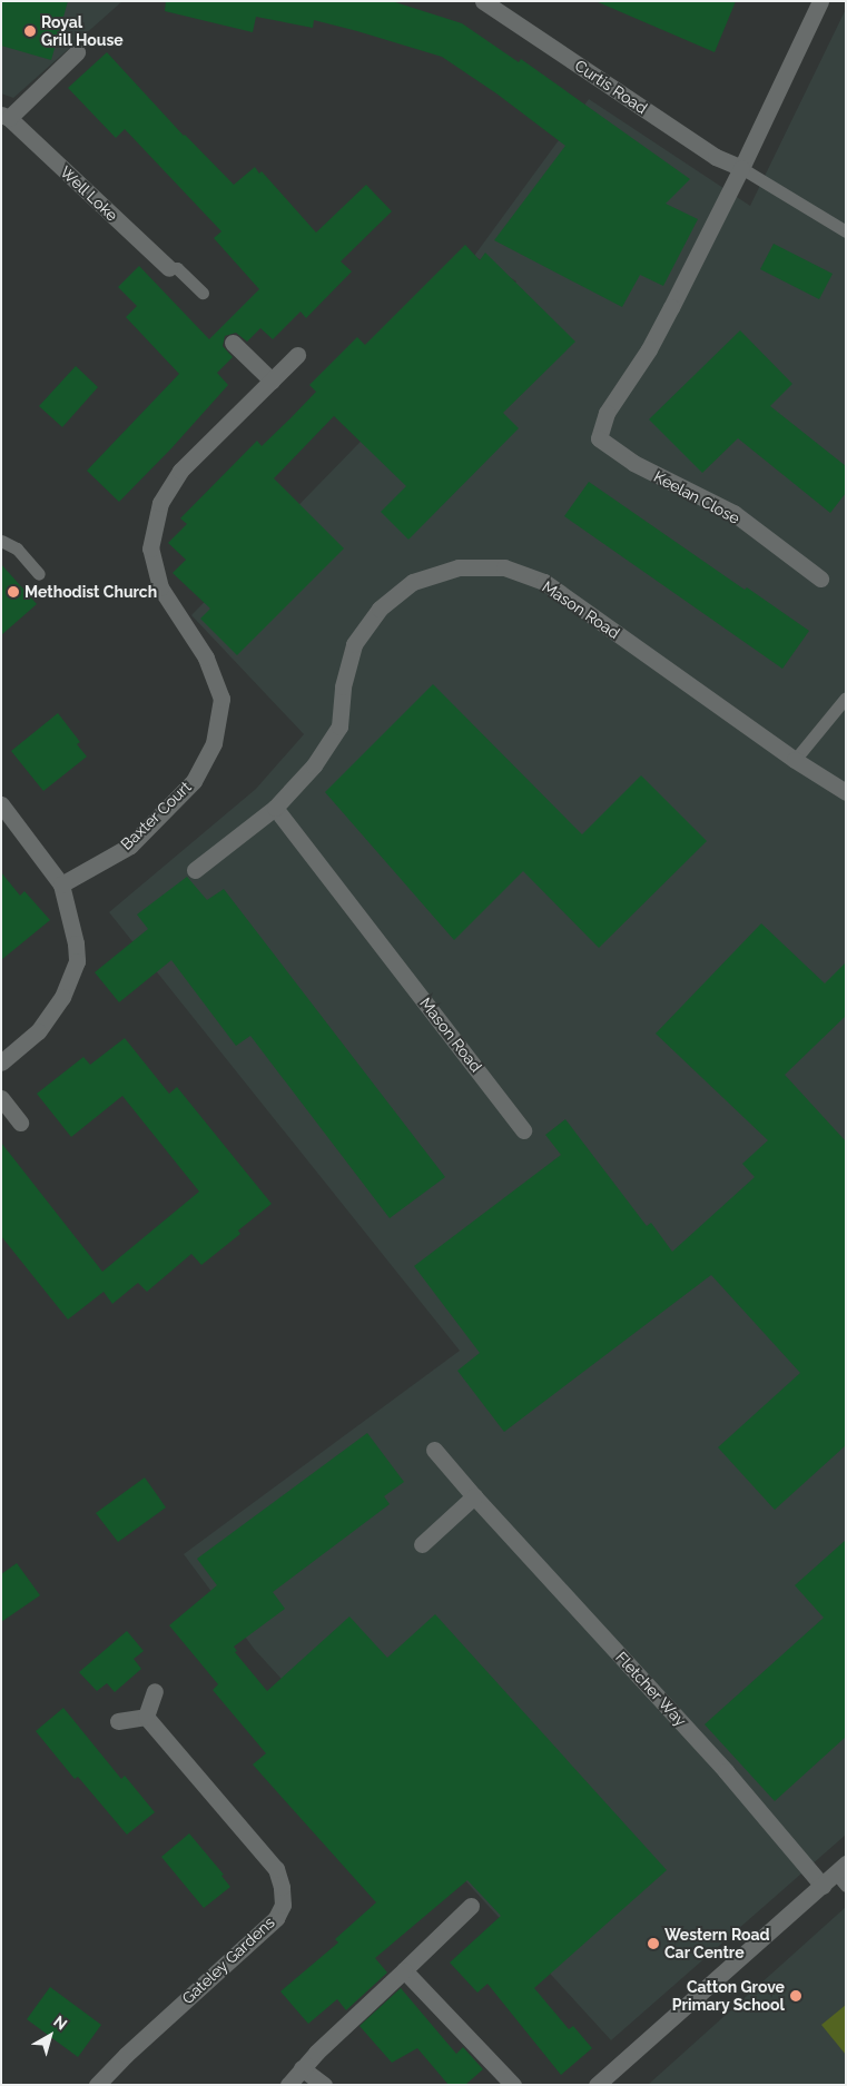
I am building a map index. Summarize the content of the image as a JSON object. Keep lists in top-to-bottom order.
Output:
{
  "streets": {
    "street": [
      "Curtis Road",
      "Well Loke",
      "Keelan Close",
      "Mason Road",
      "Baxter Court",
      "Fletcher Way",
      "Gateley Gardens"
    ]
  },
  "crossings": [
    ["Curtis Road", "Keelan Close"]
  ],
  "places": [
    "Royal Grill House",
    "Methodist Church",
    "Western Road Car Centre",
    "Catton Grove Primary School"
  ],
  "north": "top right"
}
